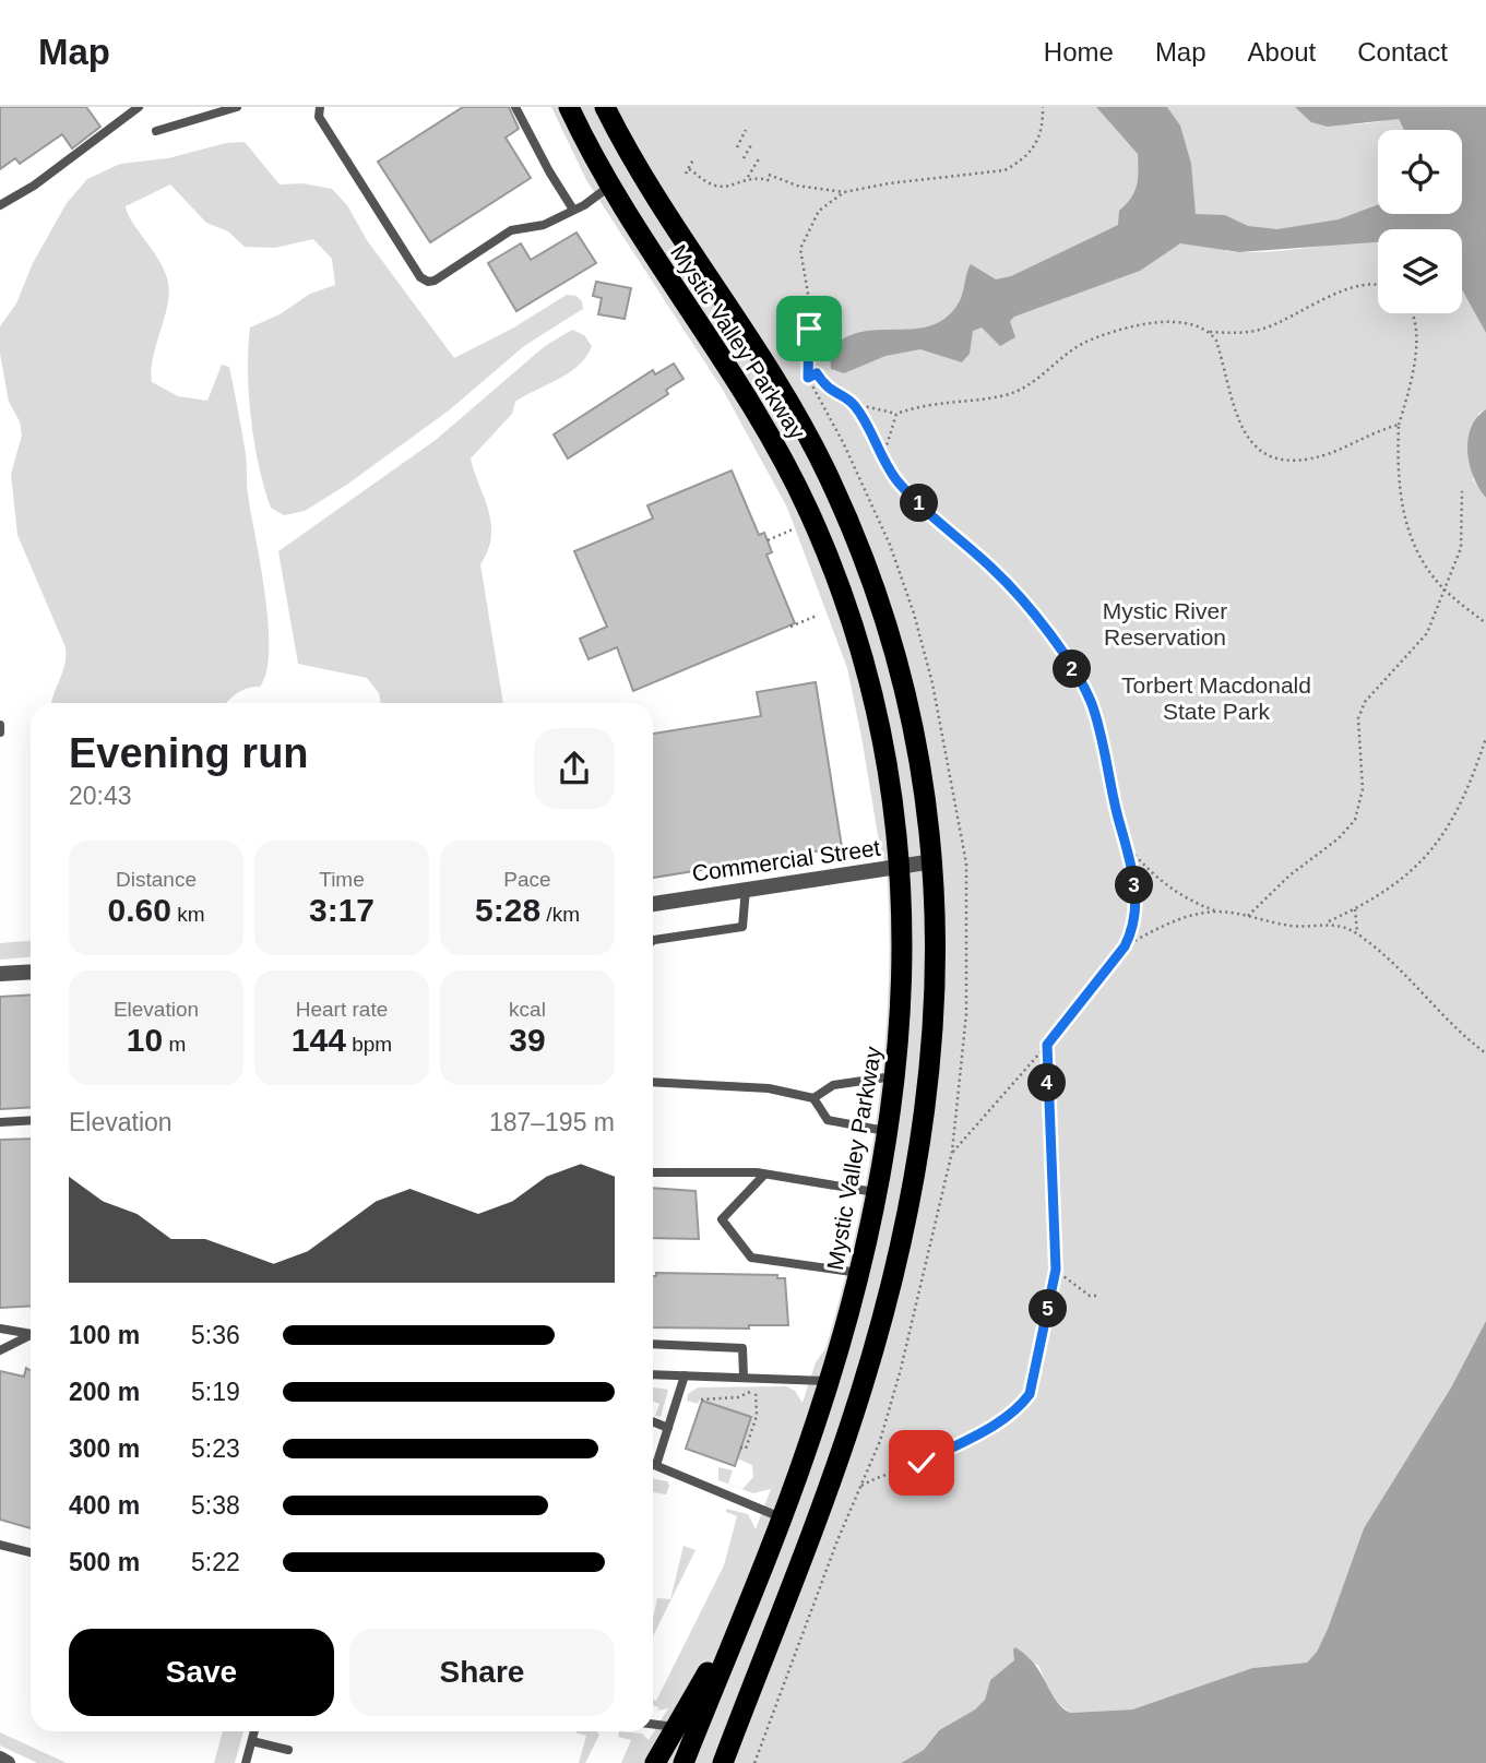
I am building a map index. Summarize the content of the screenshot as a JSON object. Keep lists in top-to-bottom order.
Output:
{
  "streets": {
    "highway": ["Mystic Valley Parkway"],
    "street": ["Commercial Street"]
  },
  "crossings": [
    ["Mystic Valley Parkway", "Commercial Street"]
  ],
  "parks": ["Mystic River Reservation", "Torbert Macdonald State Park"],
  "page": {
    "header": "Map",
    "nav": [
      "Home",
      "Map",
      "About",
      "Contact"
    ],
    "pins": [
      "1",
      "2",
      "3",
      "4",
      "5"
    ],
    "heading": ["Evening run", "20:43"],
    "stats": [
      ["Distance", "0.60 km"],
      ["Time", "3:17"],
      ["Pace", "5:28 /km"],
      ["Elevation", "10 m"],
      ["Heart rate", "144 bpm"],
      ["kcal", "39"]
    ],
    "chart": ["Elevation", "187–195 m"],
    "list": [
      {
        "name": "100 m",
        "note": "5:36"
      },
      {
        "name": "200 m",
        "note": "5:19"
      },
      {
        "name": "300 m",
        "note": "5:23"
      },
      {
        "name": "400 m",
        "note": "5:38"
      },
      {
        "name": "500 m",
        "note": "5:22"
      }
    ],
    "buttons": ["Save", "Share"]
  }
}
